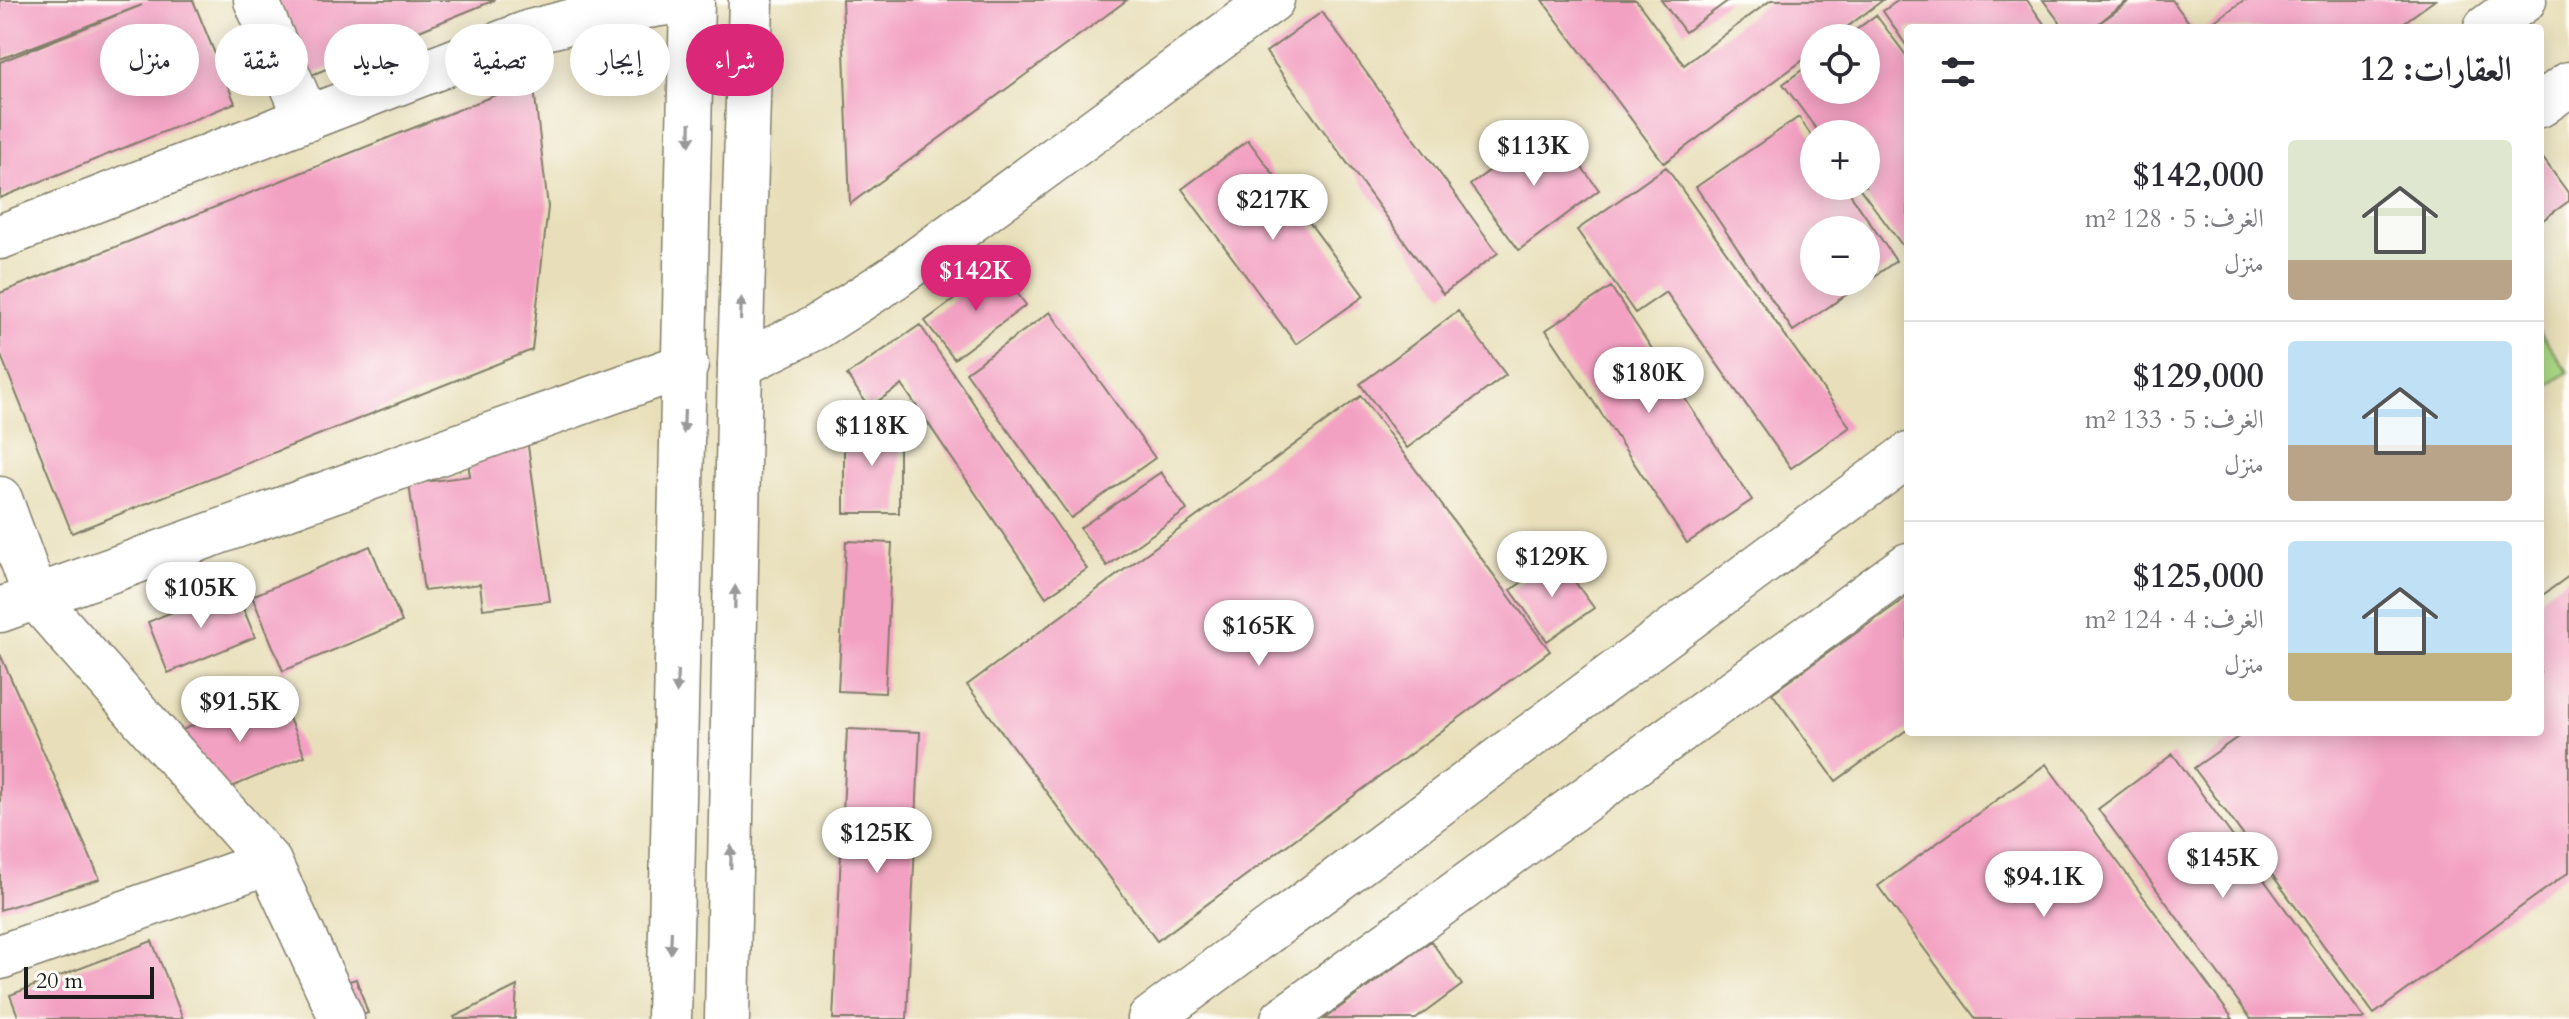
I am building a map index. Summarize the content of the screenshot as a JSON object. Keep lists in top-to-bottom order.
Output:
{
  "scale_bar": "20 m",
  "page": {
    "map_buttons": ["+", "−"],
    "chip": [
      "شراء",
      "إيجار",
      "تصفية",
      "جديد",
      "شقة",
      "منزل"
    ],
    "heading": "العقارات: 12",
    "price": [
      "$113K",
      "$217K",
      "$142K",
      "$180K",
      "$118K",
      "$129K",
      "$105K",
      "$165K",
      "$91.5K",
      "$125K",
      "$145K",
      "$94.1K"
    ],
    "list": [
      {
        "name": "$142,000",
        "note": "الغرف: 5 · 128 m² · منزل"
      },
      {
        "name": "$129,000",
        "note": "الغرف: 5 · 133 m² · منزل"
      },
      {
        "name": "$125,000",
        "note": "الغرف: 4 · 124 m² · منزل"
      }
    ],
    "scale": "20 m"
  }
}
